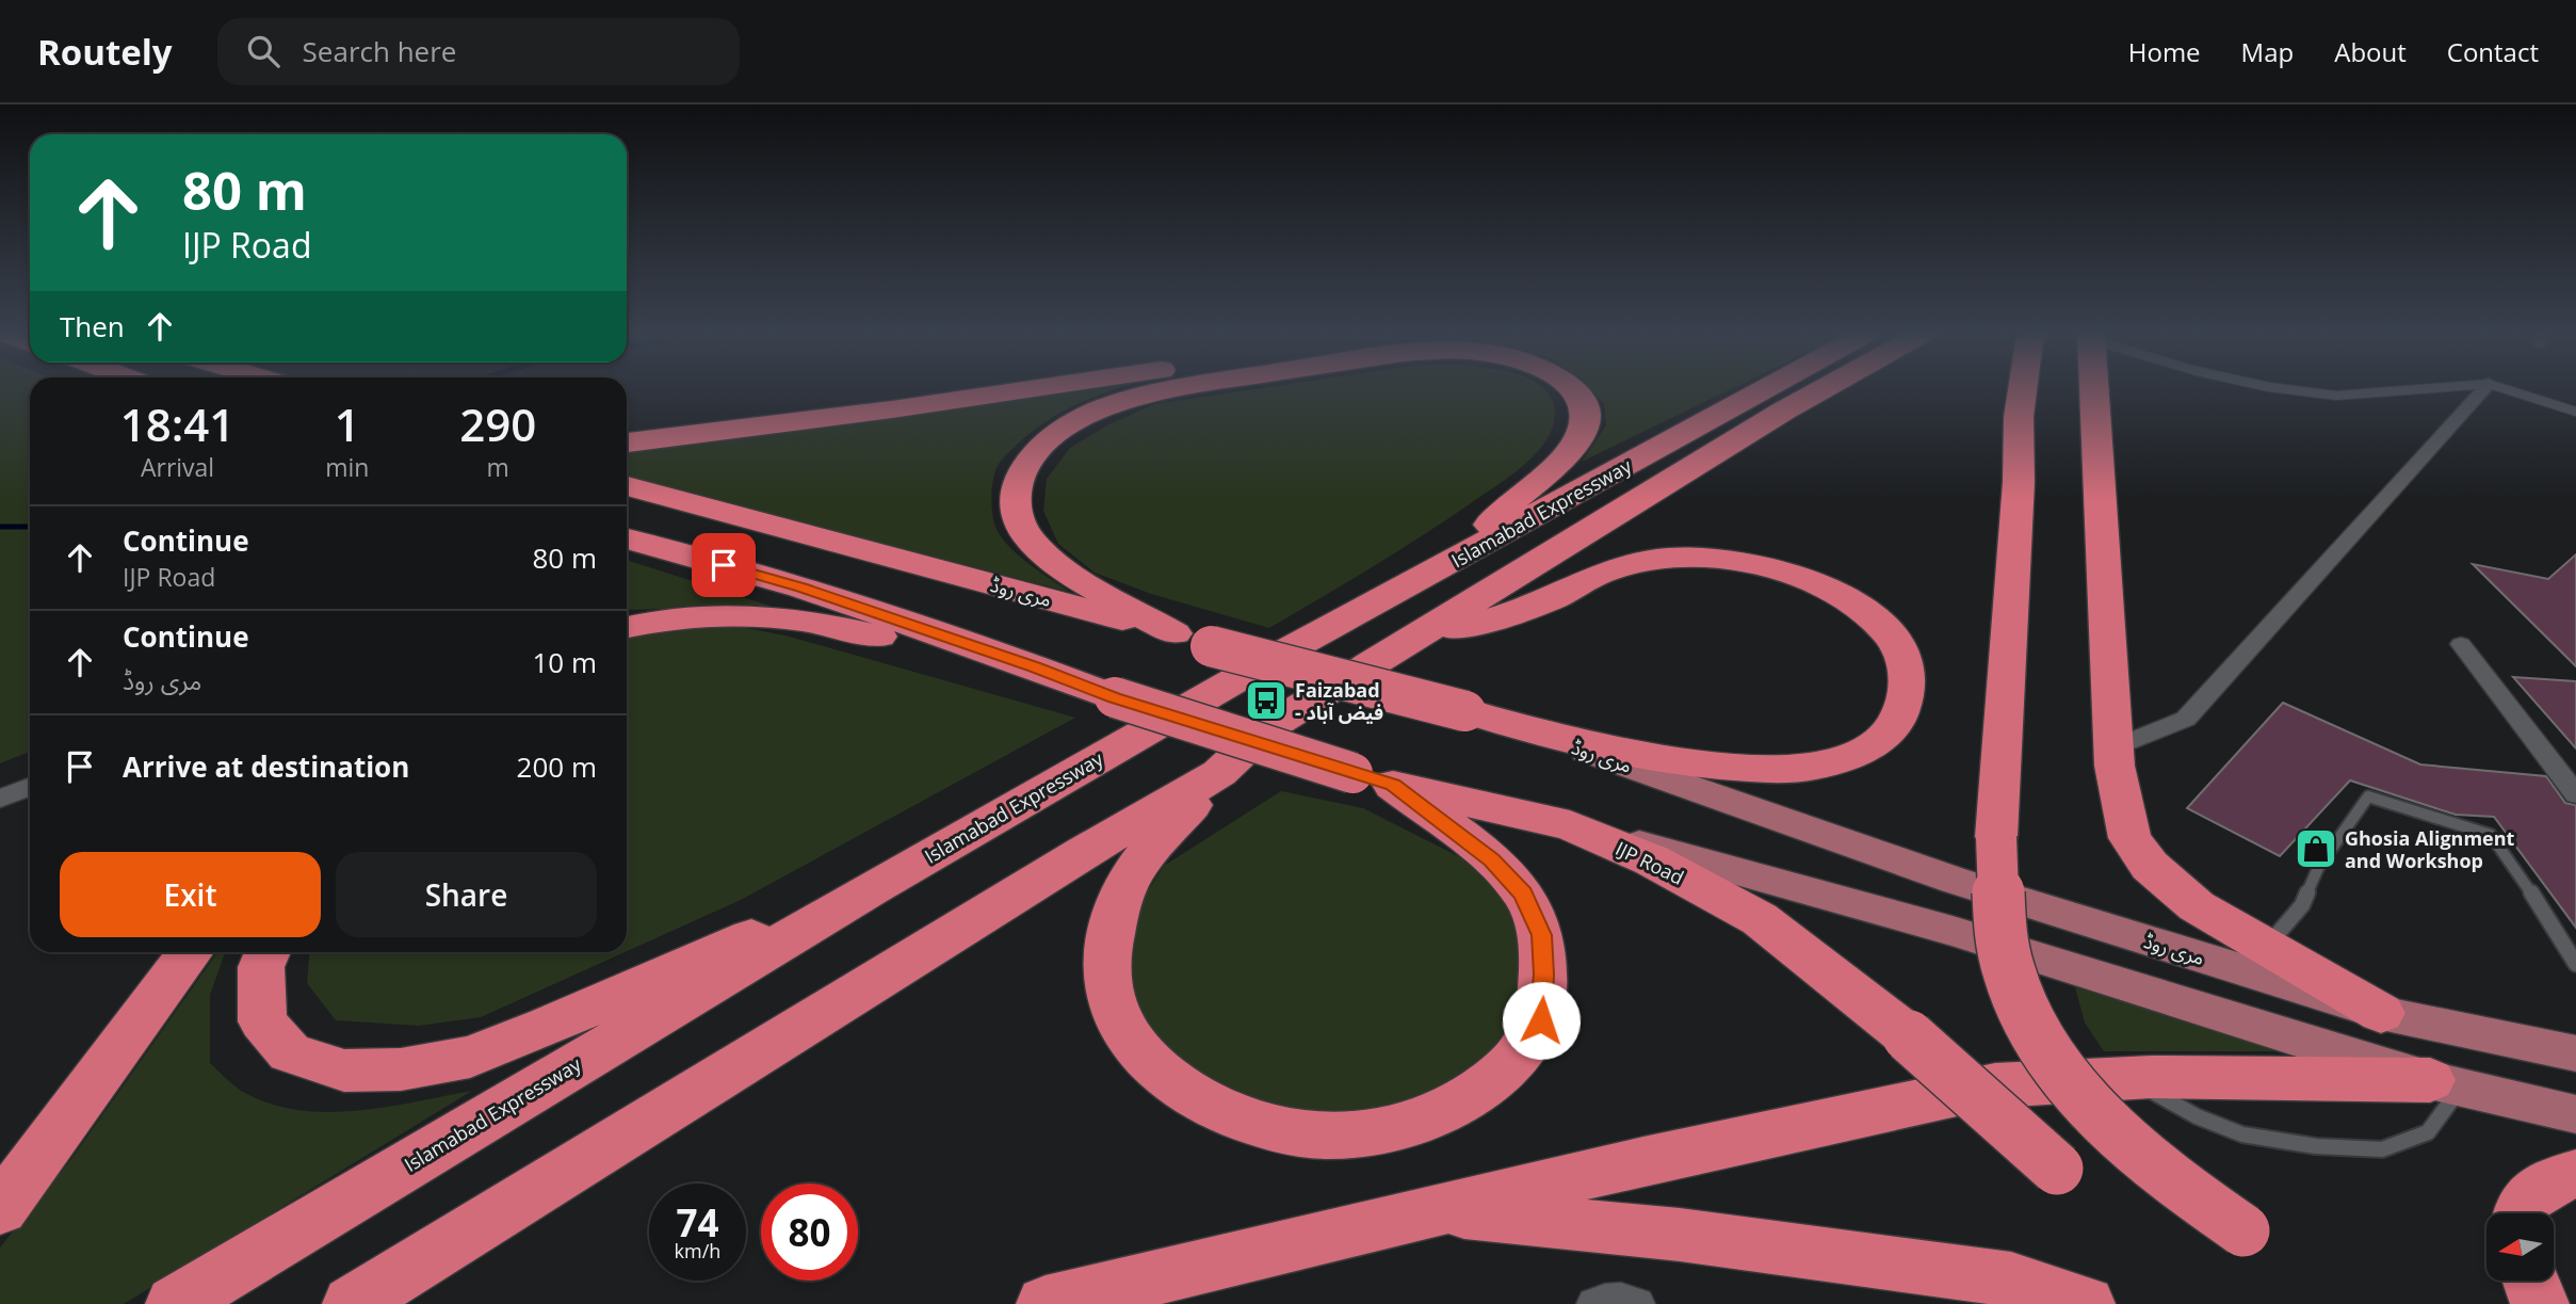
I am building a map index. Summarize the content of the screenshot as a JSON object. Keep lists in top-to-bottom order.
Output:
{
  "streets": {
    "highway": ["Islamabad Expressway", "مری روڈ", "IJP Road"]
  },
  "places": {
    "bus stop": ["Faizabad - فیض آباد"],
    "shop": ["Ghosia Alignment and Workshop"]
  },
  "north": "left",
  "page": {
    "header": "Routely",
    "search": "Search here",
    "nav": [
      "Home",
      "Map",
      "About",
      "Contact"
    ],
    "turn": ["80 m", "IJP Road"],
    "then": "Then",
    "eta": [
      "18:41",
      "Arrival",
      "1",
      "min",
      "290",
      "m"
    ],
    "list": [
      {
        "name": "Continue",
        "note": "IJP Road",
        "value": "80 m"
      },
      {
        "name": "Continue",
        "note": "مری روڈ",
        "value": "10 m"
      },
      {
        "name": "Arrive at destination",
        "value": "200 m"
      }
    ],
    "buttons": ["Exit", "Share"],
    "speed": "74 km/h",
    "limit": "80"
  }
}
